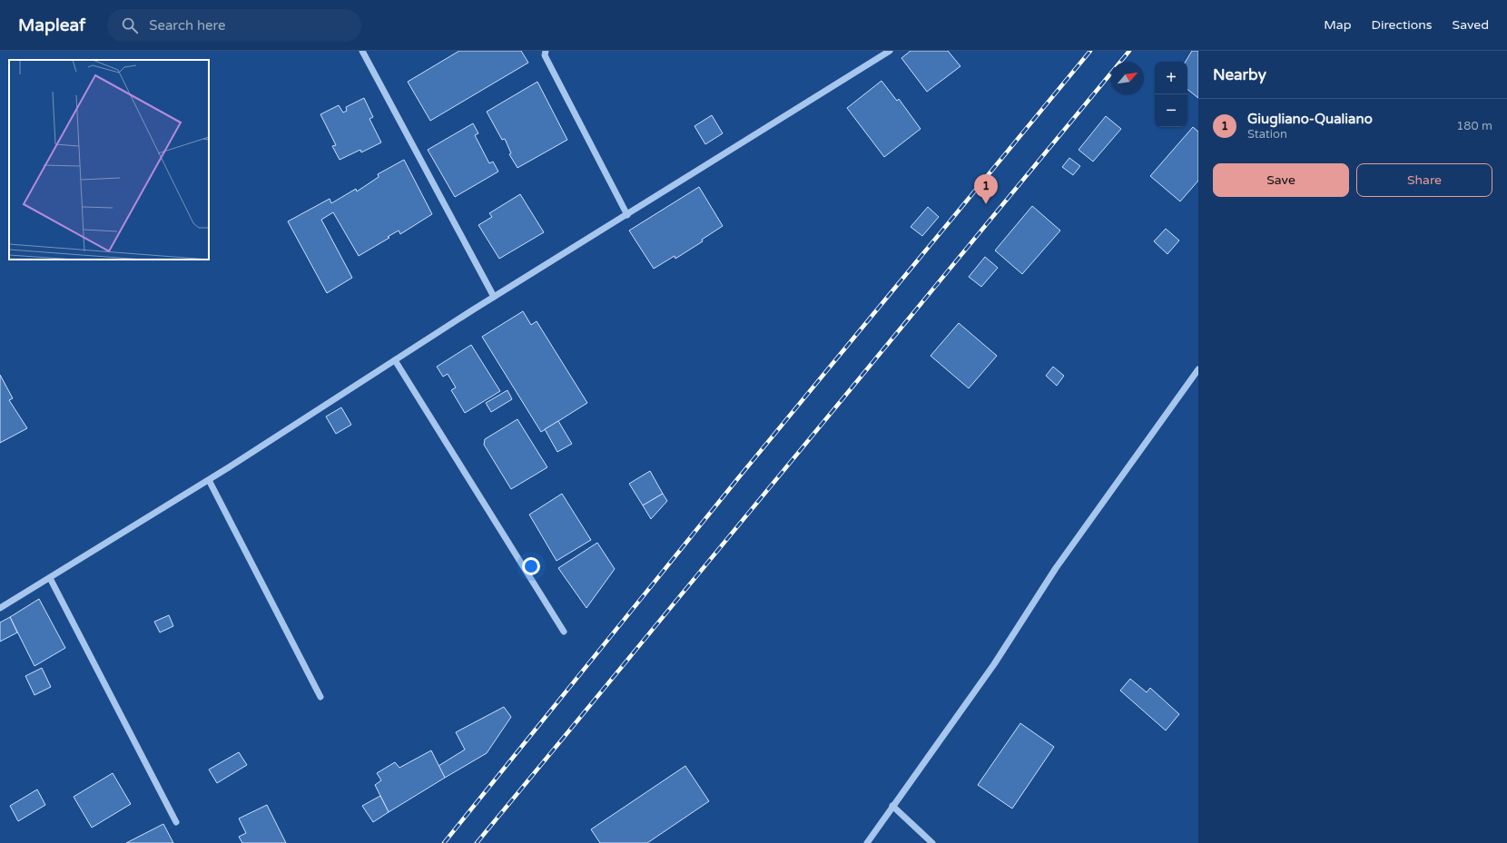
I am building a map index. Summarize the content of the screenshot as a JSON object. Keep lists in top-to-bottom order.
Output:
{
  "north": "top right",
  "page": {
    "header": "Mapleaf",
    "search": "Search here",
    "nav": ["Map", "Directions", "Saved"],
    "heading": "Nearby",
    "map_buttons": ["+", "−"],
    "list": [
      {
        "mark": "1",
        "name": "Giugliano-Qualiano",
        "note": "Station",
        "value": "180 m"
      }
    ],
    "buttons": ["Save", "Share"],
    "pins": "1"
  }
}
